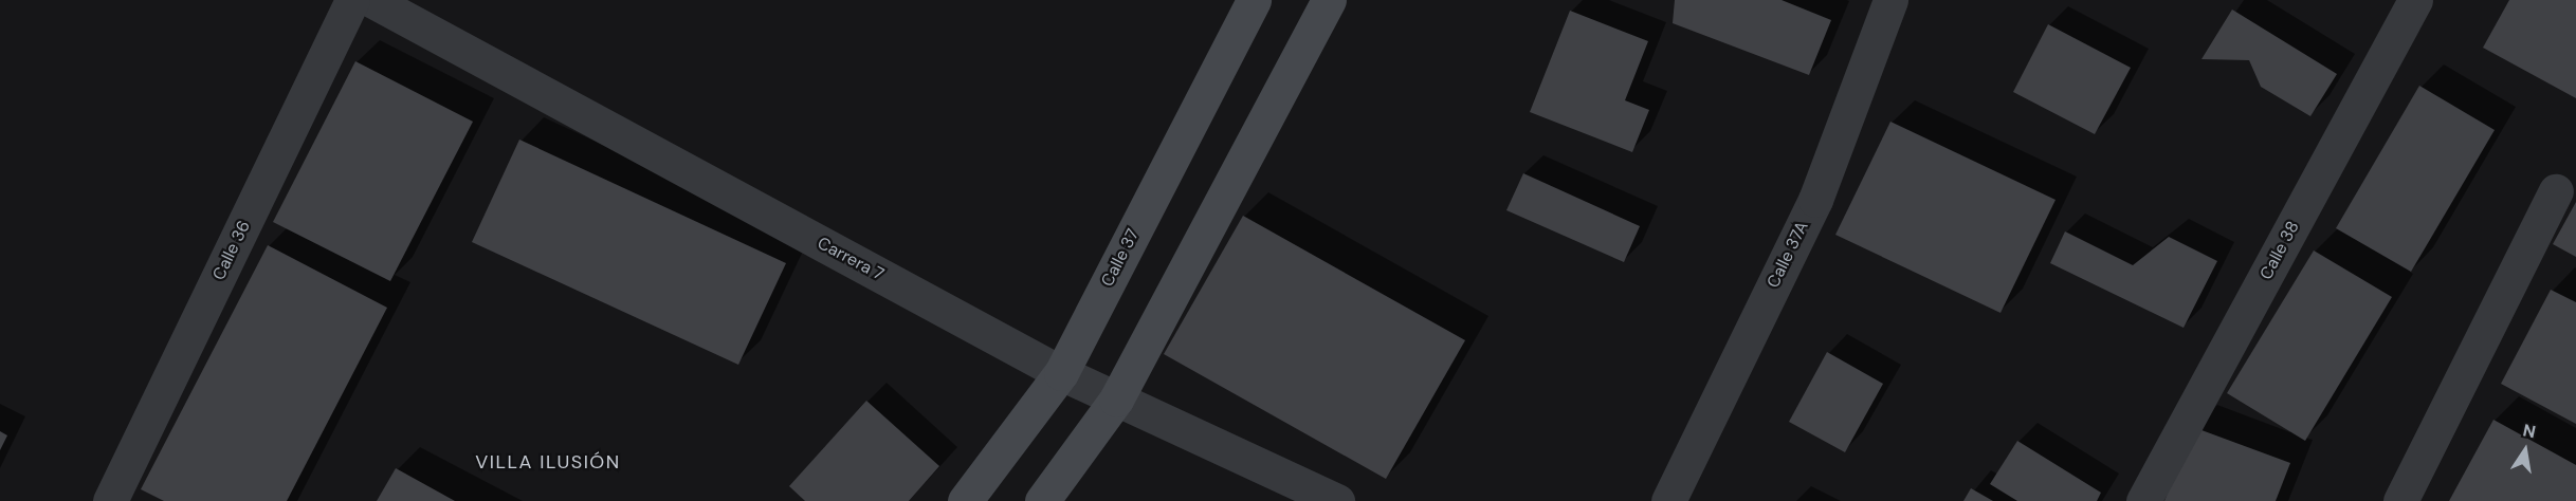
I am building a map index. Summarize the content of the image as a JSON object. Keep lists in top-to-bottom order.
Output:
{
  "streets": {
    "main road": ["Calle 37"],
    "street": [
      "Calle 36",
      "Calle 38",
      "Calle 37A",
      "Carrera 7"
    ]
  },
  "crossings": [
    ["Calle 37", "Carrera 7"]
  ],
  "districts": ["VILLA ILUSIÓN"],
  "north": "top"
}
